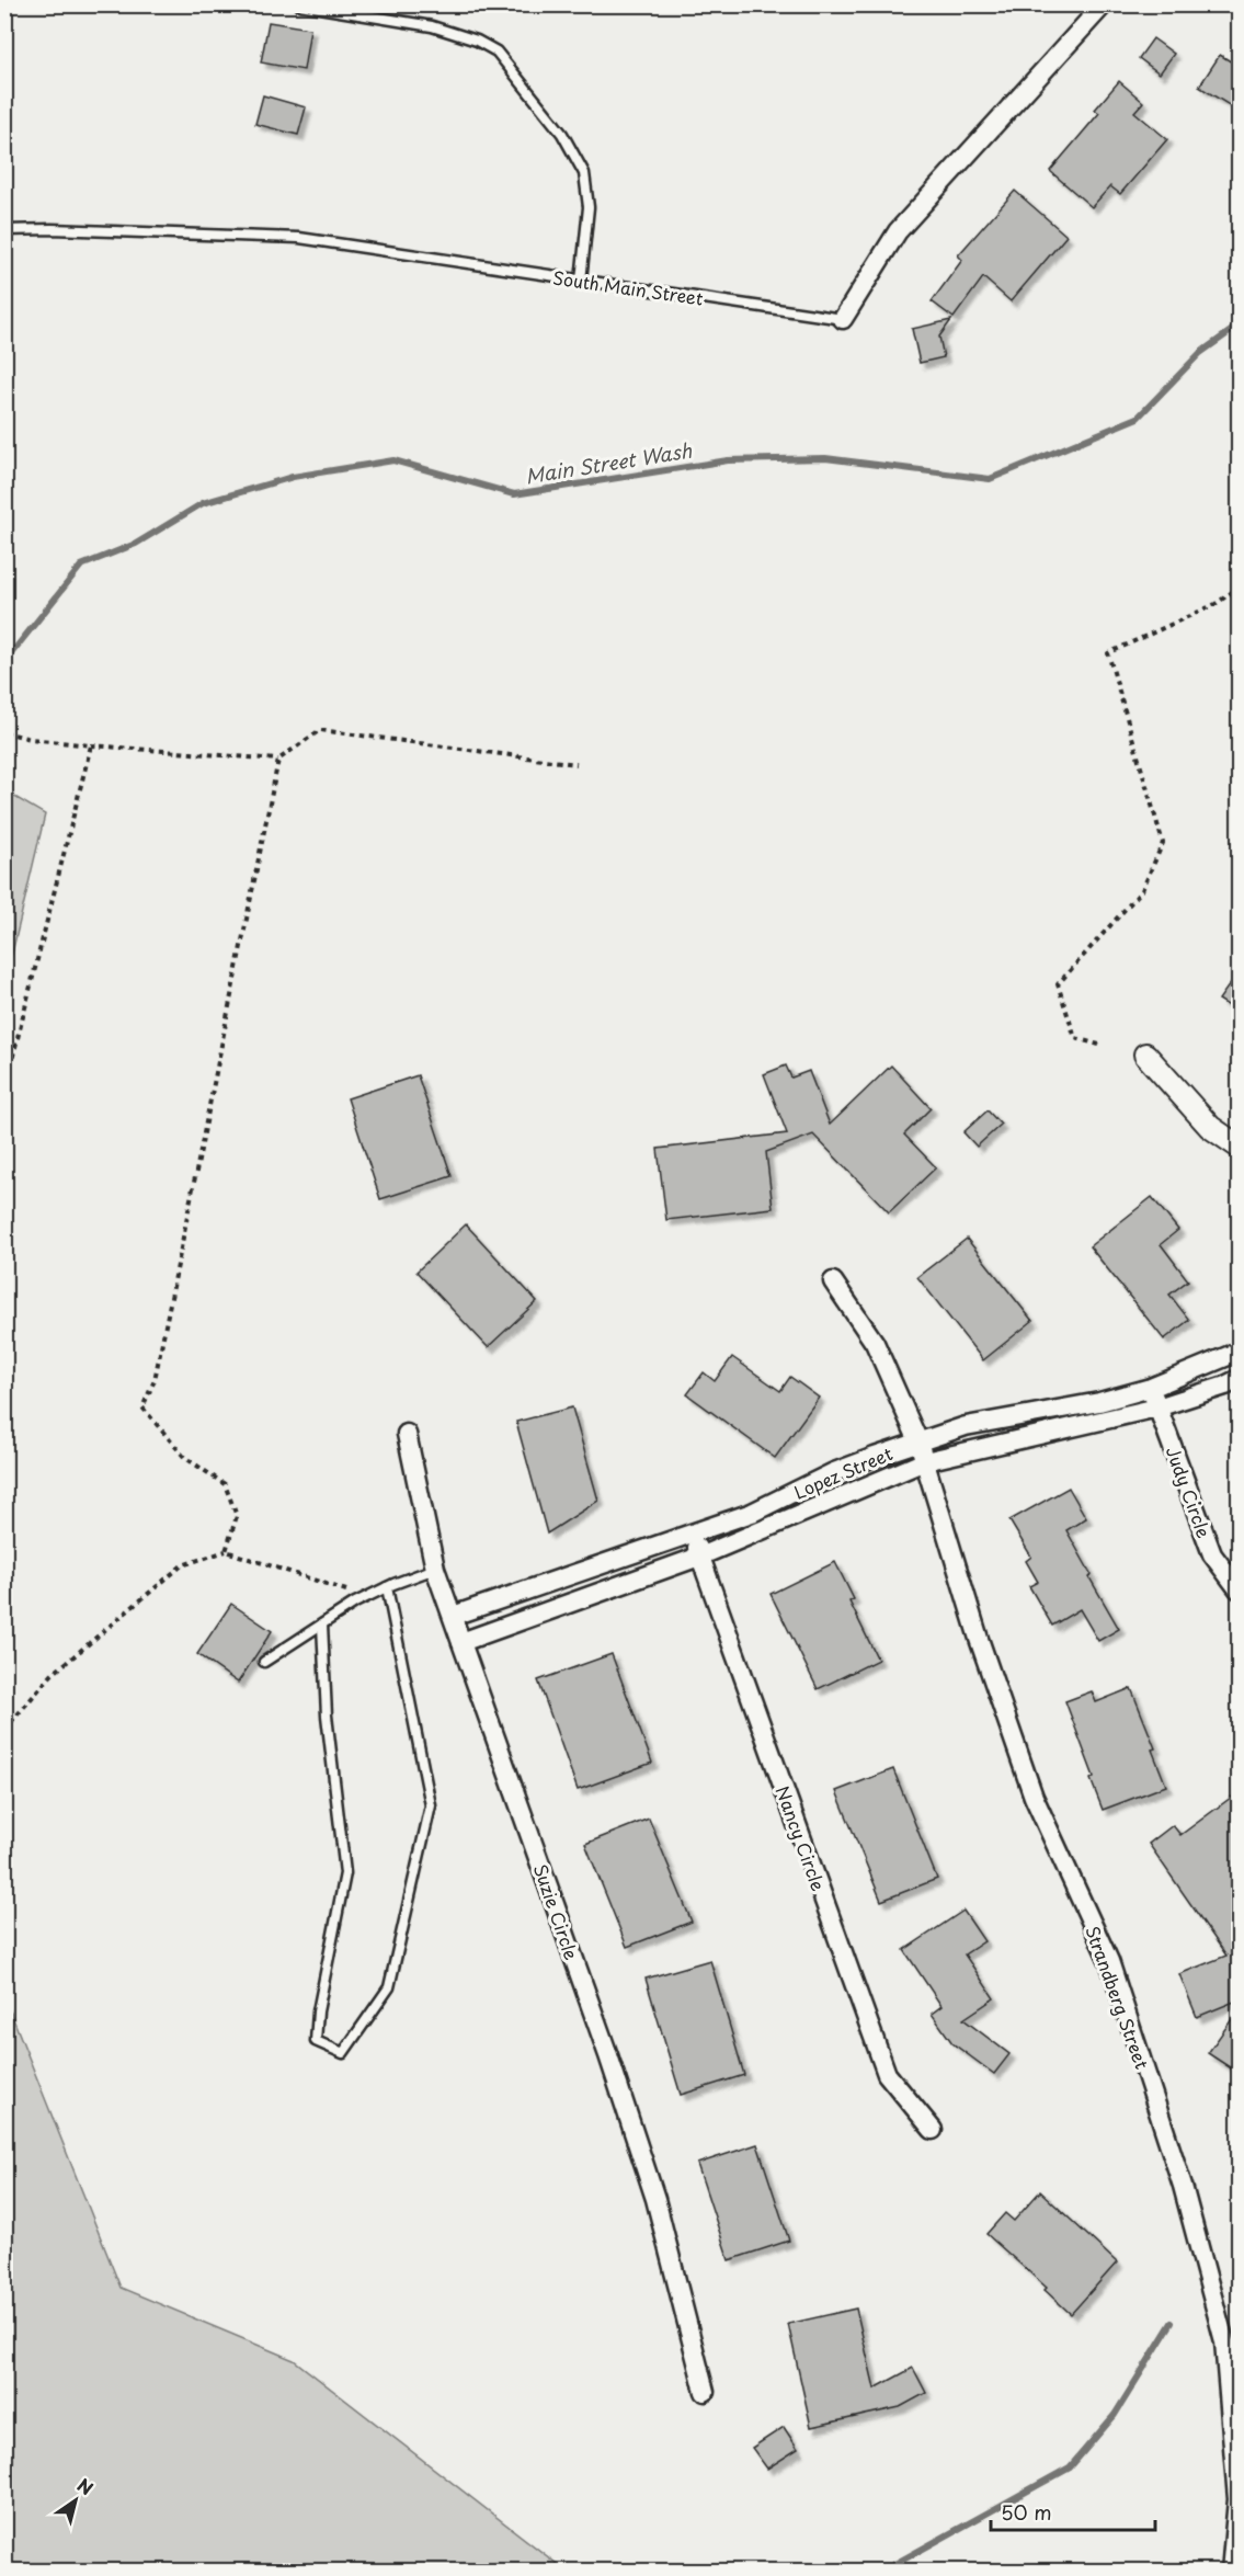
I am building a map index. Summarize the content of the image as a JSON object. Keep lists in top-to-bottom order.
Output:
{
  "streets": {
    "street": [
      "South Main Street",
      "Lopez Street",
      "Judy Circle",
      "Nancy Circle",
      "Suzie Circle",
      "Strandberg Street"
    ]
  },
  "crossings": [
    ["Lopez Street", "Judy Circle"],
    ["Lopez Street", "Nancy Circle"],
    ["Lopez Street", "Suzie Circle"],
    ["Lopez Street", "Strandberg Street"]
  ],
  "water": ["Main Street Wash"],
  "scale_bar": "50 m",
  "north": "top right"
}
